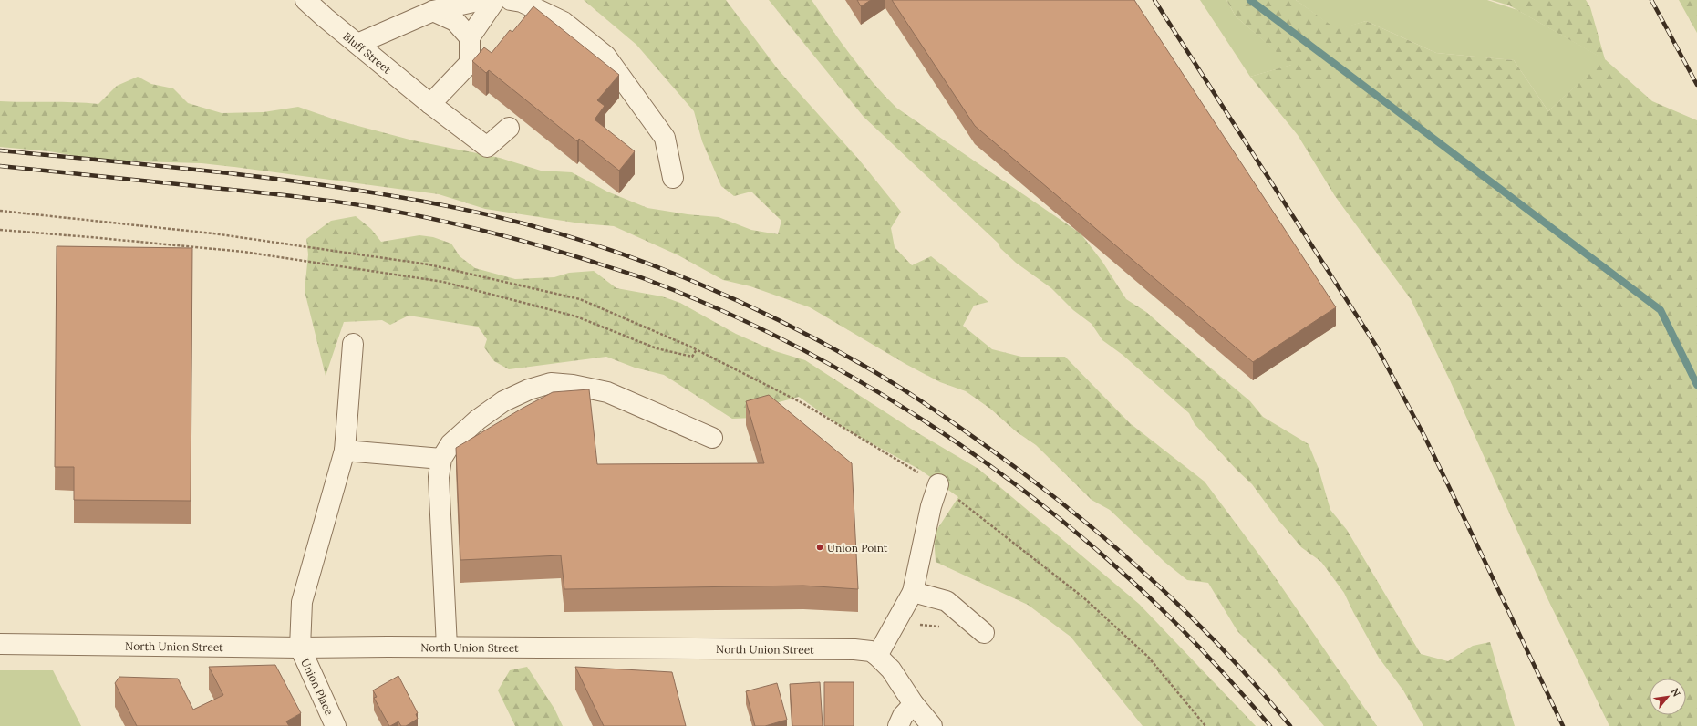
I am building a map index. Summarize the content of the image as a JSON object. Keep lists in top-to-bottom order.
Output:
{
  "streets": {
    "street": ["Bluff Street", "North Union Street", "Union Place"]
  },
  "crossings": [
    ["North Union Street", "Union Place"]
  ],
  "places": ["Union Point"],
  "north": "top right"
}
